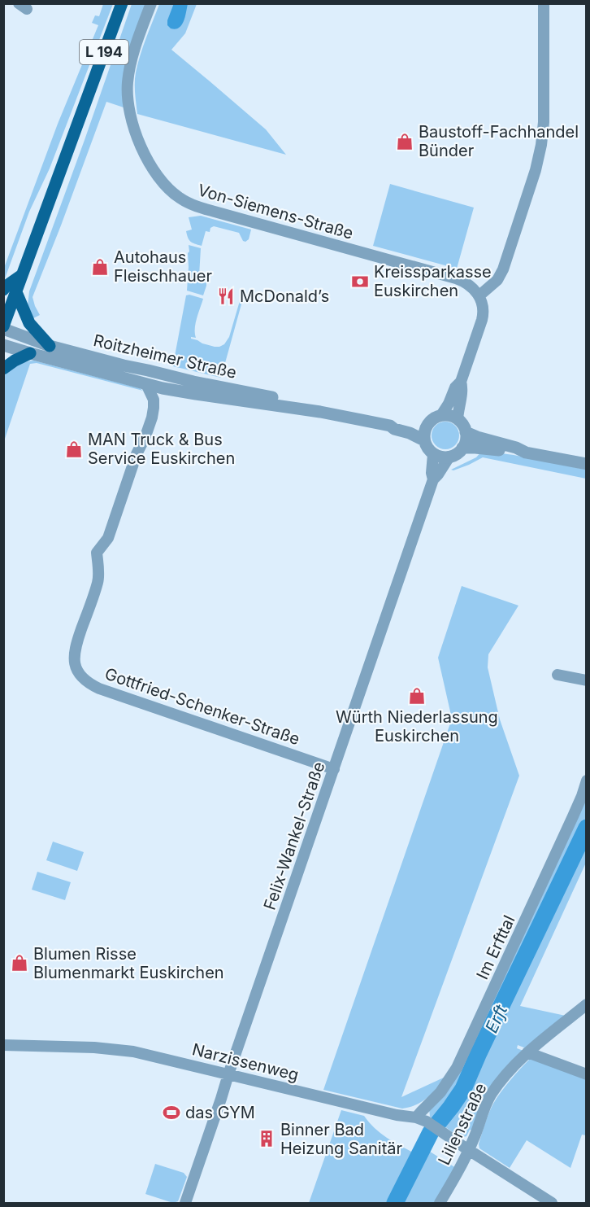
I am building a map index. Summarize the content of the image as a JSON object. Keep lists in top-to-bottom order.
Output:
{
  "streets": {
    "main road": ["L 194"],
    "street": [
      "Von-Siemens-Straße",
      "Roitzheimer Straße",
      "Gottfried-Schenker-Straße",
      "Felix-Wankel-Straße",
      "Im Erfttal",
      "Narzissenweg",
      "Lilienstraße"
    ]
  },
  "crossings": [
    ["L 194", "Roitzheimer Straße"],
    ["Roitzheimer Straße", "Gottfried-Schenker-Straße"],
    ["Roitzheimer Straße", "Felix-Wankel-Straße"],
    ["Gottfried-Schenker-Straße", "Felix-Wankel-Straße"],
    ["Felix-Wankel-Straße", "Narzissenweg"],
    ["Im Erfttal", "Narzissenweg"],
    ["Narzissenweg", "Lilienstraße"]
  ],
  "water": ["Erft"],
  "places": {
    "shop": [
      "Baustoff-Fachhandel Bünder",
      "Autohaus Fleischhauer",
      "MAN Truck & Bus Service Euskirchen",
      "Würth Niederlassung Euskirchen",
      "Blumen Risse Blumenmarkt Euskirchen"
    ],
    "bank": ["Kreissparkasse Euskirchen"],
    "restaurant": ["McDonald’s"],
    "sports": ["das GYM"],
    "building": ["Binner Bad Heizung Sanitär"]
  }
}
